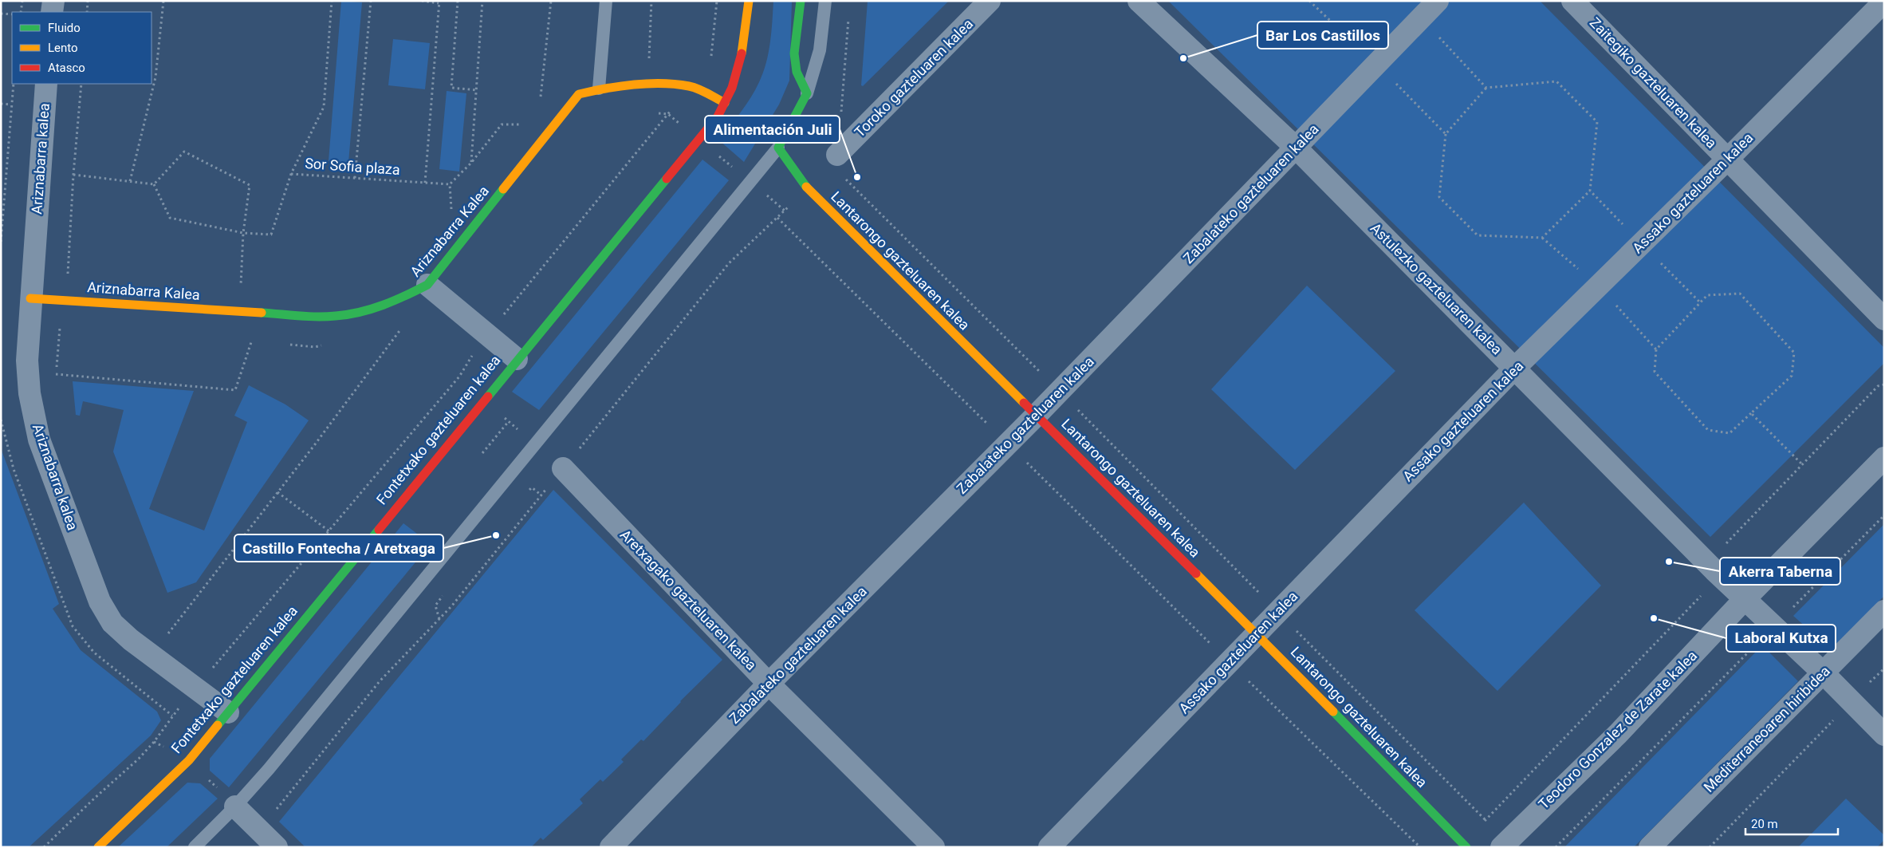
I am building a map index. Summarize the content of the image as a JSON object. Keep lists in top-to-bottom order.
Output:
{
  "streets": {
    "street": [
      "Toroko gazteluaren kalea",
      "Zaitegiko gazteluaren kalea",
      "Ariznabarra kalea",
      "Assako gazteluaren kalea",
      "Zabalateko gazteluaren kalea",
      "Ariznabarra Kalea",
      "Lantarongo gazteluaren kalea",
      "Astulezko gazteluaren kalea",
      "Fontetxako gazteluaren kalea",
      "Aretxagako gazteluaren kalea",
      "Mediterraneoaren hiribidea",
      "Teodoro Gonzalez de Zarate kalea"
    ],
    "path": ["Sor Sofia plaza"]
  },
  "crossings": [
    ["Zaitegiko gazteluaren kalea", "Assako gazteluaren kalea"],
    ["Ariznabarra kalea", "Ariznabarra Kalea"],
    ["Ariznabarra kalea", "Fontetxako gazteluaren kalea"],
    ["Assako gazteluaren kalea", "Lantarongo gazteluaren kalea"],
    ["Assako gazteluaren kalea", "Astulezko gazteluaren kalea"],
    ["Zabalateko gazteluaren kalea", "Lantarongo gazteluaren kalea"],
    ["Zabalateko gazteluaren kalea", "Astulezko gazteluaren kalea"],
    ["Zabalateko gazteluaren kalea", "Aretxagako gazteluaren kalea"],
    ["Ariznabarra Kalea", "Fontetxako gazteluaren kalea"],
    ["Astulezko gazteluaren kalea", "Mediterraneoaren hiribidea"],
    ["Astulezko gazteluaren kalea", "Teodoro Gonzalez de Zarate kalea"]
  ],
  "places": [
    "Bar Los Castillos",
    "Alimentación Juli",
    "Castillo Fontecha / Aretxaga",
    "Akerra Taberna",
    "Laboral Kutxa"
  ],
  "legend": ["Fluido", "Lento", "Atasco"],
  "scale_bar": "20 m"
}
